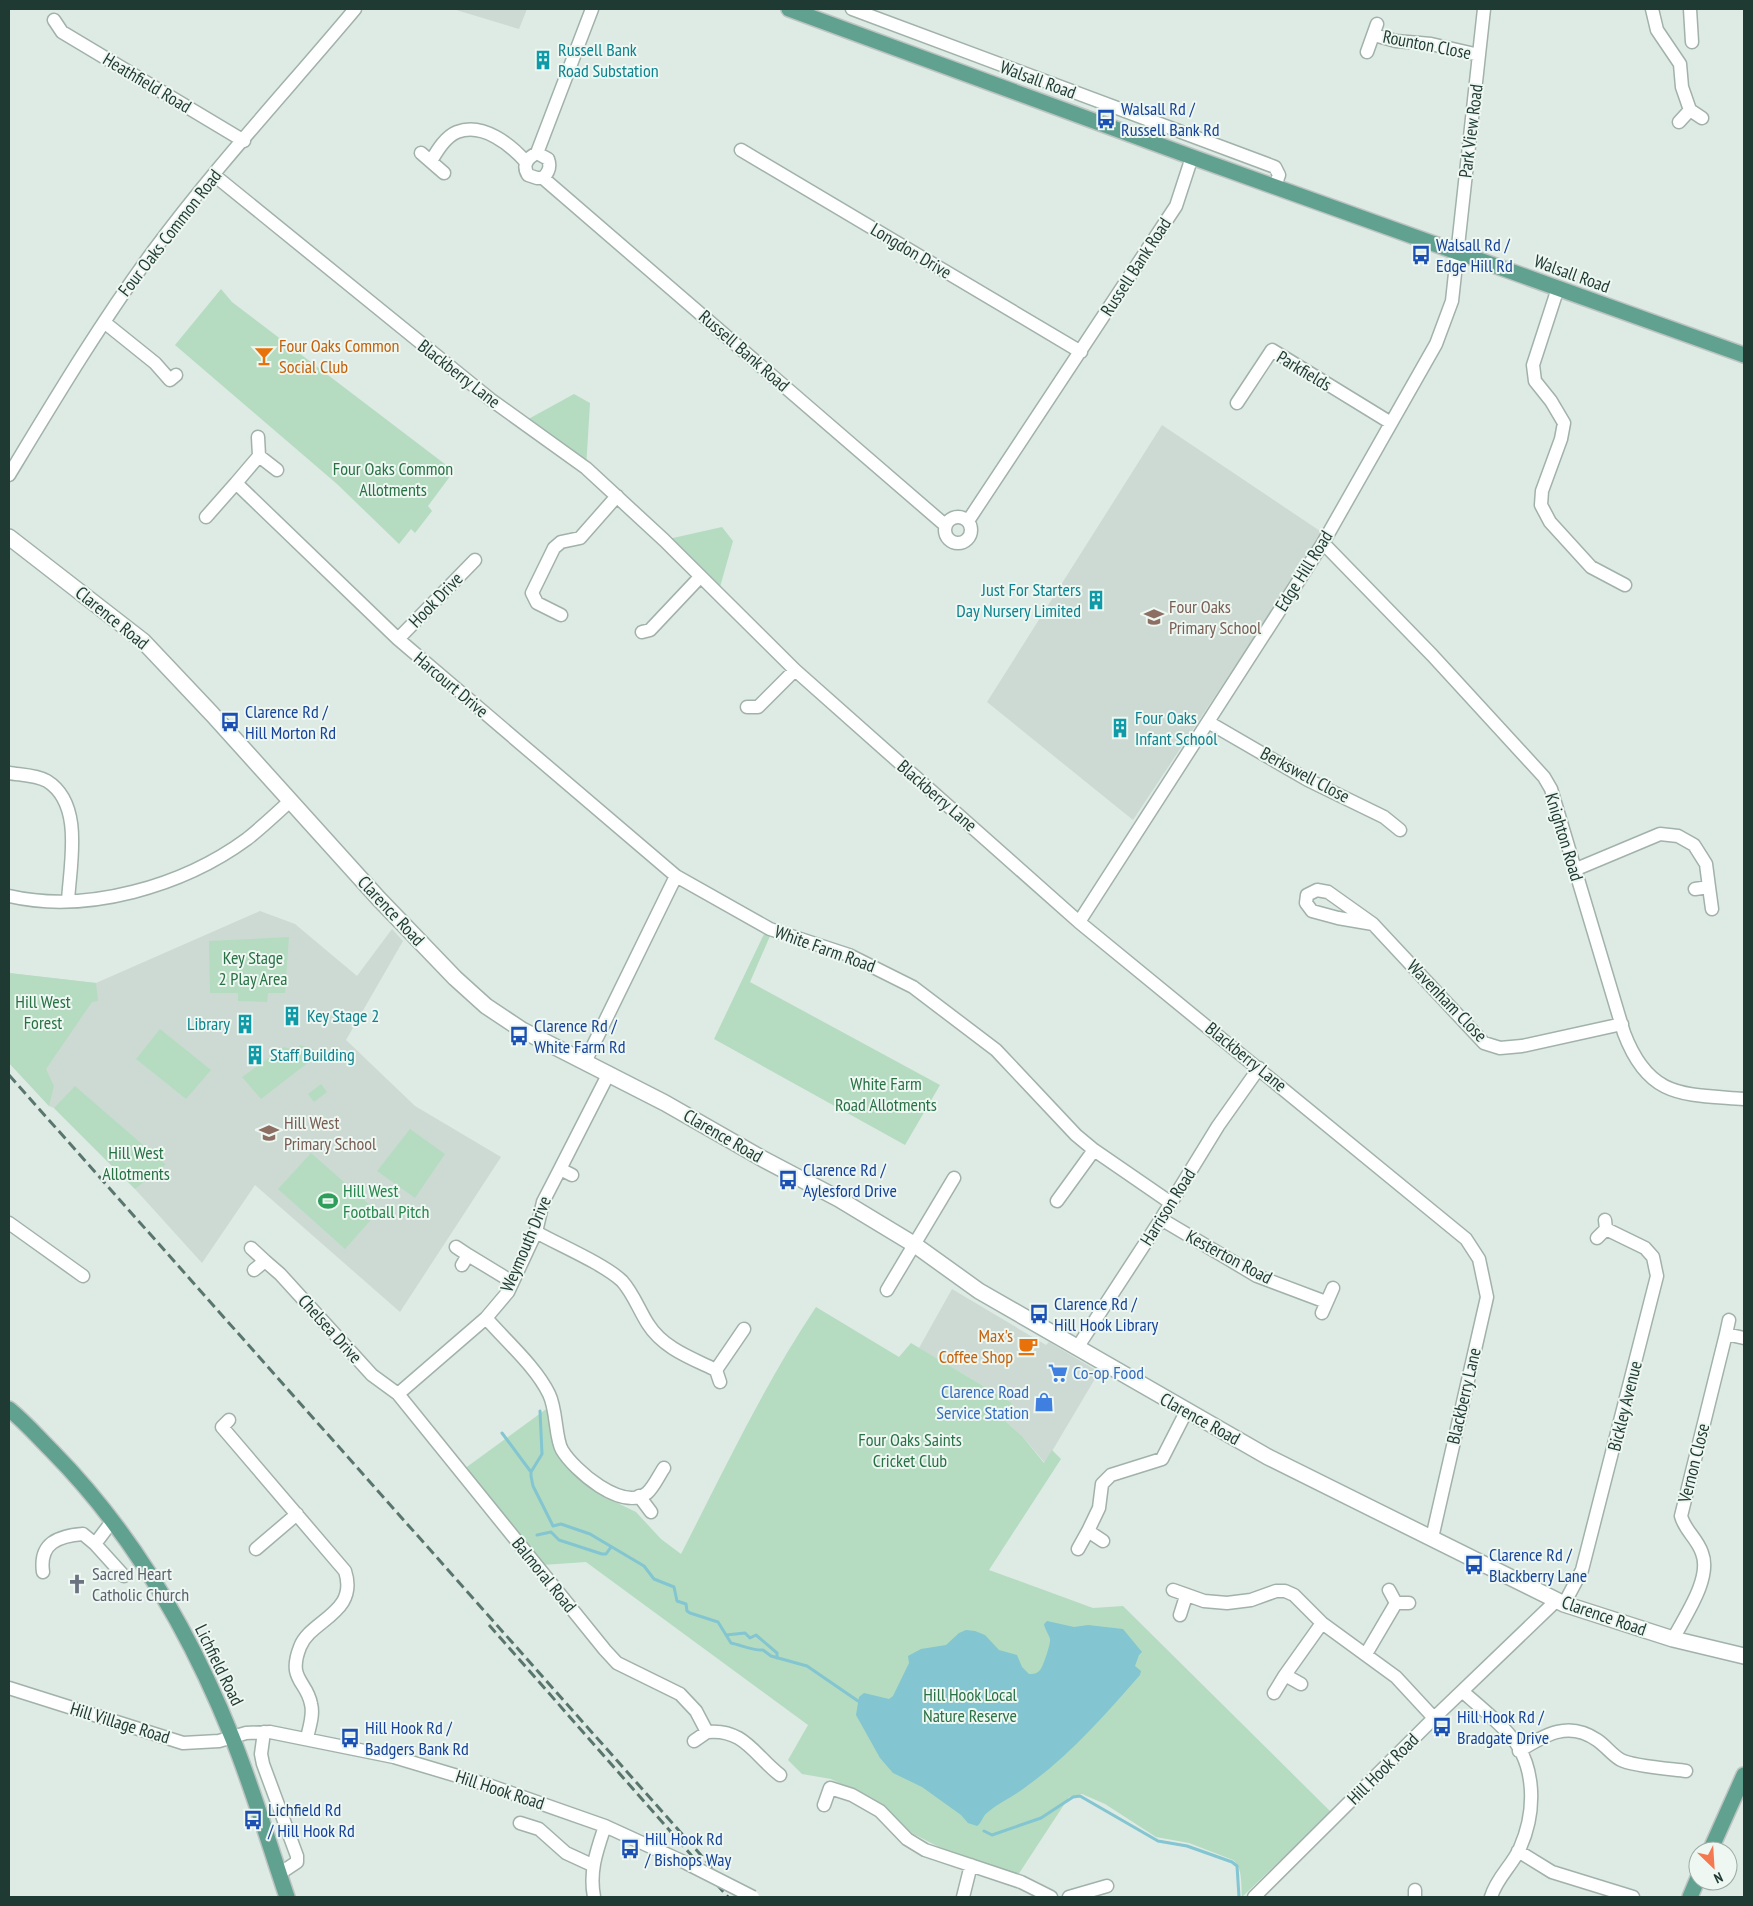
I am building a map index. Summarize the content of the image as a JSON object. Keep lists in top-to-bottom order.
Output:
{
  "streets": {
    "main road": ["Walsall Road", "Lichfield Road"],
    "street": [
      "Rounton Close",
      "Heathfield Road",
      "Park View Road",
      "Four Oaks Common Road",
      "Longdon Drive",
      "Russell Bank Road",
      "Parkfields",
      "Blackberry Lane",
      "Edge Hill Road",
      "Hook Drive",
      "Clarence Road",
      "Harcourt Drive",
      "Berkswell Close",
      "Knighton Road",
      "White Farm Road",
      "Wavenham Close",
      "Harrison Road",
      "Weymouth Drive",
      "Kesterton Road",
      "Chelsea Drive",
      "Bickley Avenue",
      "Vernon Close",
      "Balmoral Road",
      "Hill Village Road",
      "Hill Hook Road"
    ]
  },
  "crossings": [
    ["Rounton Close", "Park View Road"],
    ["Walsall Road", "Park View Road"],
    ["Walsall Road", "Russell Bank Road"],
    ["Walsall Road", "Edge Hill Road"],
    ["Heathfield Road", "Four Oaks Common Road"],
    ["Park View Road", "Edge Hill Road"],
    ["Four Oaks Common Road", "Blackberry Lane"],
    ["Longdon Drive", "Russell Bank Road"],
    ["Parkfields", "Edge Hill Road"],
    ["Blackberry Lane", "Edge Hill Road"],
    ["Blackberry Lane", "Clarence Road"],
    ["Blackberry Lane", "Harrison Road"],
    ["Edge Hill Road", "Berkswell Close"],
    ["Edge Hill Road", "Knighton Road"],
    ["Hook Drive", "Harcourt Drive"],
    ["Clarence Road", "Harrison Road"],
    ["Clarence Road", "Weymouth Drive"],
    ["Clarence Road", "Bickley Avenue"],
    ["Clarence Road", "Vernon Close"],
    ["Clarence Road", "Hill Hook Road"],
    ["Harcourt Drive", "White Farm Road"],
    ["Knighton Road", "Wavenham Close"],
    ["White Farm Road", "Harrison Road"],
    ["Harrison Road", "Kesterton Road"],
    ["Weymouth Drive", "Chelsea Drive"],
    ["Weymouth Drive", "Balmoral Road"],
    ["Chelsea Drive", "Balmoral Road"],
    ["Bickley Avenue", "Hill Hook Road"],
    ["Lichfield Road", "Hill Village Road"],
    ["Lichfield Road", "Hill Hook Road"],
    ["Hill Village Road", "Hill Hook Road"]
  ],
  "parks": [
    "Four Oaks Common Allotments",
    "Key Stage 2 Play Area",
    "Hill West Forest",
    "White Farm Road Allotments",
    "Hill West Allotments",
    "Four Oaks Saints Cricket Club",
    "Hill Hook Local Nature Reserve"
  ],
  "places": {
    "building": [
      "Russell Bank Road Substation",
      "Just For Starters Day Nursery Limited",
      "Four Oaks Infant School",
      "Key Stage 2",
      "Library",
      "Staff Building"
    ],
    "bus stop": [
      "Walsall Rd / Russell Bank Rd",
      "Walsall Rd / Edge Hill Rd",
      "Clarence Rd / Hill Morton Rd",
      "Clarence Rd / White Farm Rd",
      "Clarence Rd / Aylesford Drive",
      "Clarence Rd / Hill Hook Library",
      "Clarence Rd / Blackberry Lane",
      "Hill Hook Rd / Bradgate Drive",
      "Hill Hook Rd / Badgers Bank Rd",
      "Lichfield Rd / Hill Hook Rd",
      "Hill Hook Rd / Bishops Way"
    ],
    "bar": ["Four Oaks Common Social Club"],
    "school or university": ["Four Oaks Primary School", "Hill West Primary School"],
    "sports": ["Hill West Football Pitch"],
    "cafe": ["Max's Coffee Shop"],
    "supermarket": ["Co-op Food"],
    "shop": ["Clarence Road Service Station"],
    "church": ["Sacred Heart Catholic Church"]
  },
  "north": "bottom right"
}
